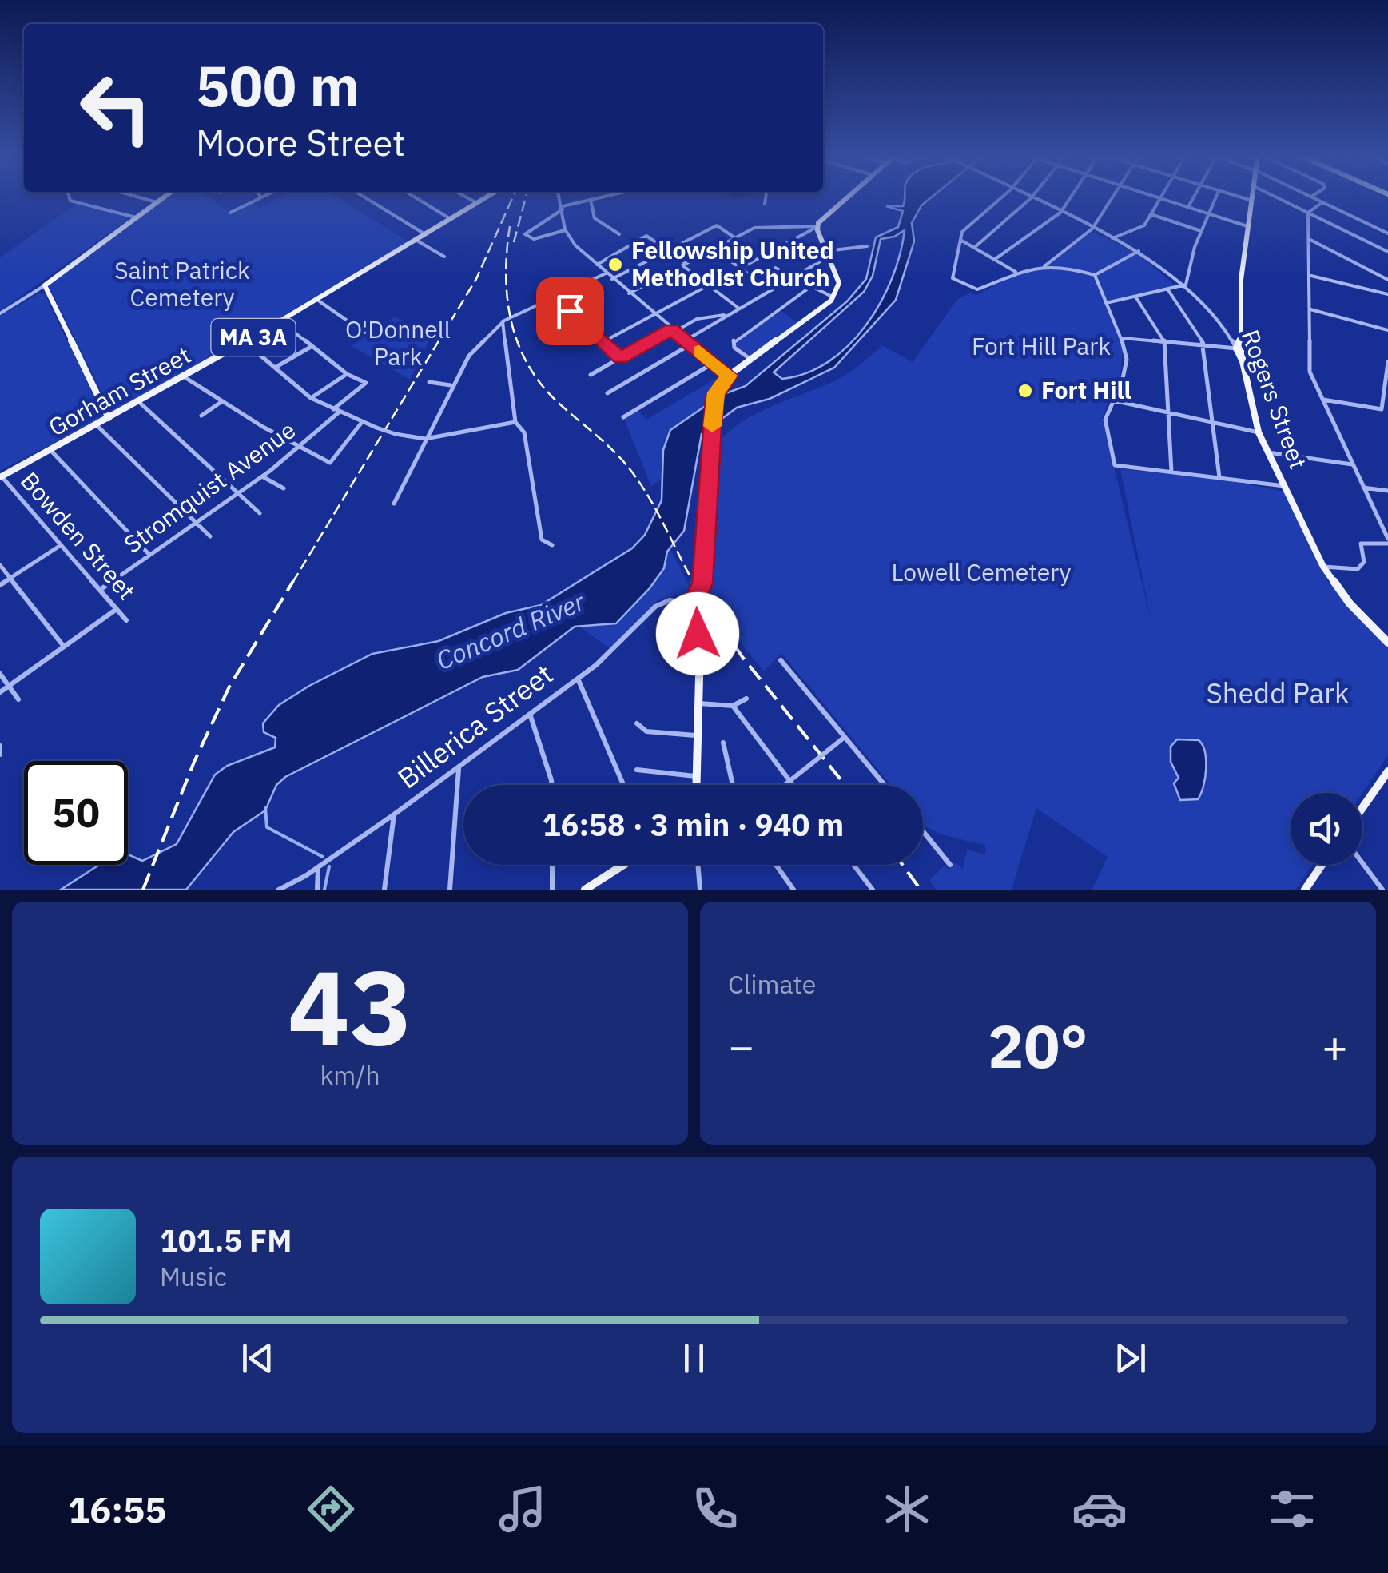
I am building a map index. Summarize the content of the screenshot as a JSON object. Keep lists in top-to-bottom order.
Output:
{
  "streets": {
    "main road": ["MA 3A", "Gorham Street", "Rogers Street"],
    "street": ["Stromquist Avenue", "Bowden Street", "Billerica Street"]
  },
  "crossings": [
    ["Gorham Street", "Bowden Street"],
    ["Stromquist Avenue", "Bowden Street"]
  ],
  "water": ["Concord River"],
  "parks": [
    "Saint Patrick Cemetery",
    "O'Donnell Park",
    "Fort Hill Park",
    "Lowell Cemetery",
    "Shedd Park"
  ],
  "places": ["Fellowship United Methodist Church", "Fort Hill"],
  "page": {
    "turn": ["500 m", "Moore Street"],
    "limit": "50",
    "trip": "16:58 · 3 min · 940 m",
    "tile": [
      ["43", "km/h"],
      "Climate"
    ],
    "heat": ["−", "20°", "+"],
    "song": ["101.5 FM", "Music"],
    "tabs": "16:55"
  }
}
